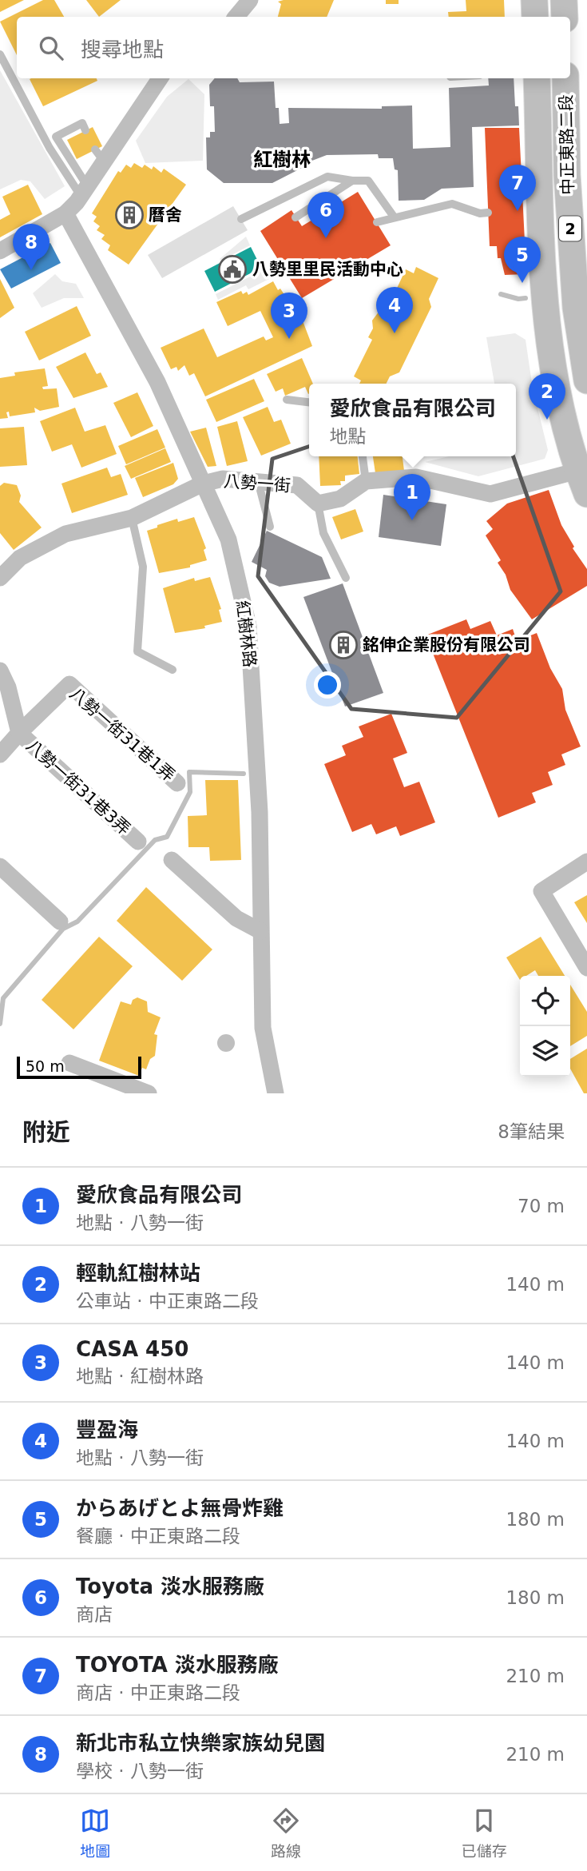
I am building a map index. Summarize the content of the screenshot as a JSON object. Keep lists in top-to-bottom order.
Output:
{
  "streets": {
    "main road": ["中正東路二段", "2"],
    "street": [
      "八勢一街",
      "紅樹林路",
      "八勢一街31巷1弄",
      "八勢一街31巷3弄"
    ]
  },
  "crossings": [
    ["八勢一街", "紅樹林路"],
    ["八勢一街31巷1弄", "八勢一街31巷3弄"]
  ],
  "districts": ["紅樹林"],
  "places": {
    "building": ["曆舍", "銘伸企業股份有限公司"],
    "public building": ["八勢里里民活動中心"]
  },
  "scale_bar": "50 m",
  "page": {
    "search": "搜尋地點",
    "pins": [
      "7",
      "6",
      "8",
      "5",
      "4",
      "3",
      "2",
      "1"
    ],
    "popup": ["愛欣食品有限公司", "地點"],
    "scale": "50 m",
    "heading": ["附近", "8筆結果"],
    "list": [
      {
        "mark": "1",
        "name": "愛欣食品有限公司",
        "note": "地點 · 八勢一街",
        "value": "70 m"
      },
      {
        "mark": "2",
        "name": "輕軌紅樹林站",
        "note": "公車站 · 中正東路二段",
        "value": "140 m"
      },
      {
        "mark": "3",
        "name": "CASA 450",
        "note": "地點 · 紅樹林路",
        "value": "140 m"
      },
      {
        "mark": "4",
        "name": "豐盈海",
        "note": "地點 · 八勢一街",
        "value": "140 m"
      },
      {
        "mark": "5",
        "name": "からあげとよ無骨炸雞",
        "note": "餐廳 · 中正東路二段",
        "value": "180 m"
      },
      {
        "mark": "6",
        "name": "Toyota 淡水服務廠",
        "note": "商店",
        "value": "180 m"
      },
      {
        "mark": "7",
        "name": "TOYOTA 淡水服務廠",
        "note": "商店 · 中正東路二段",
        "value": "210 m"
      },
      {
        "mark": "8",
        "name": "新北市私立快樂家族幼兒園",
        "note": "學校 · 八勢一街",
        "value": "210 m"
      }
    ],
    "nav": ["地圖", "路線", "已儲存"]
  }
}
